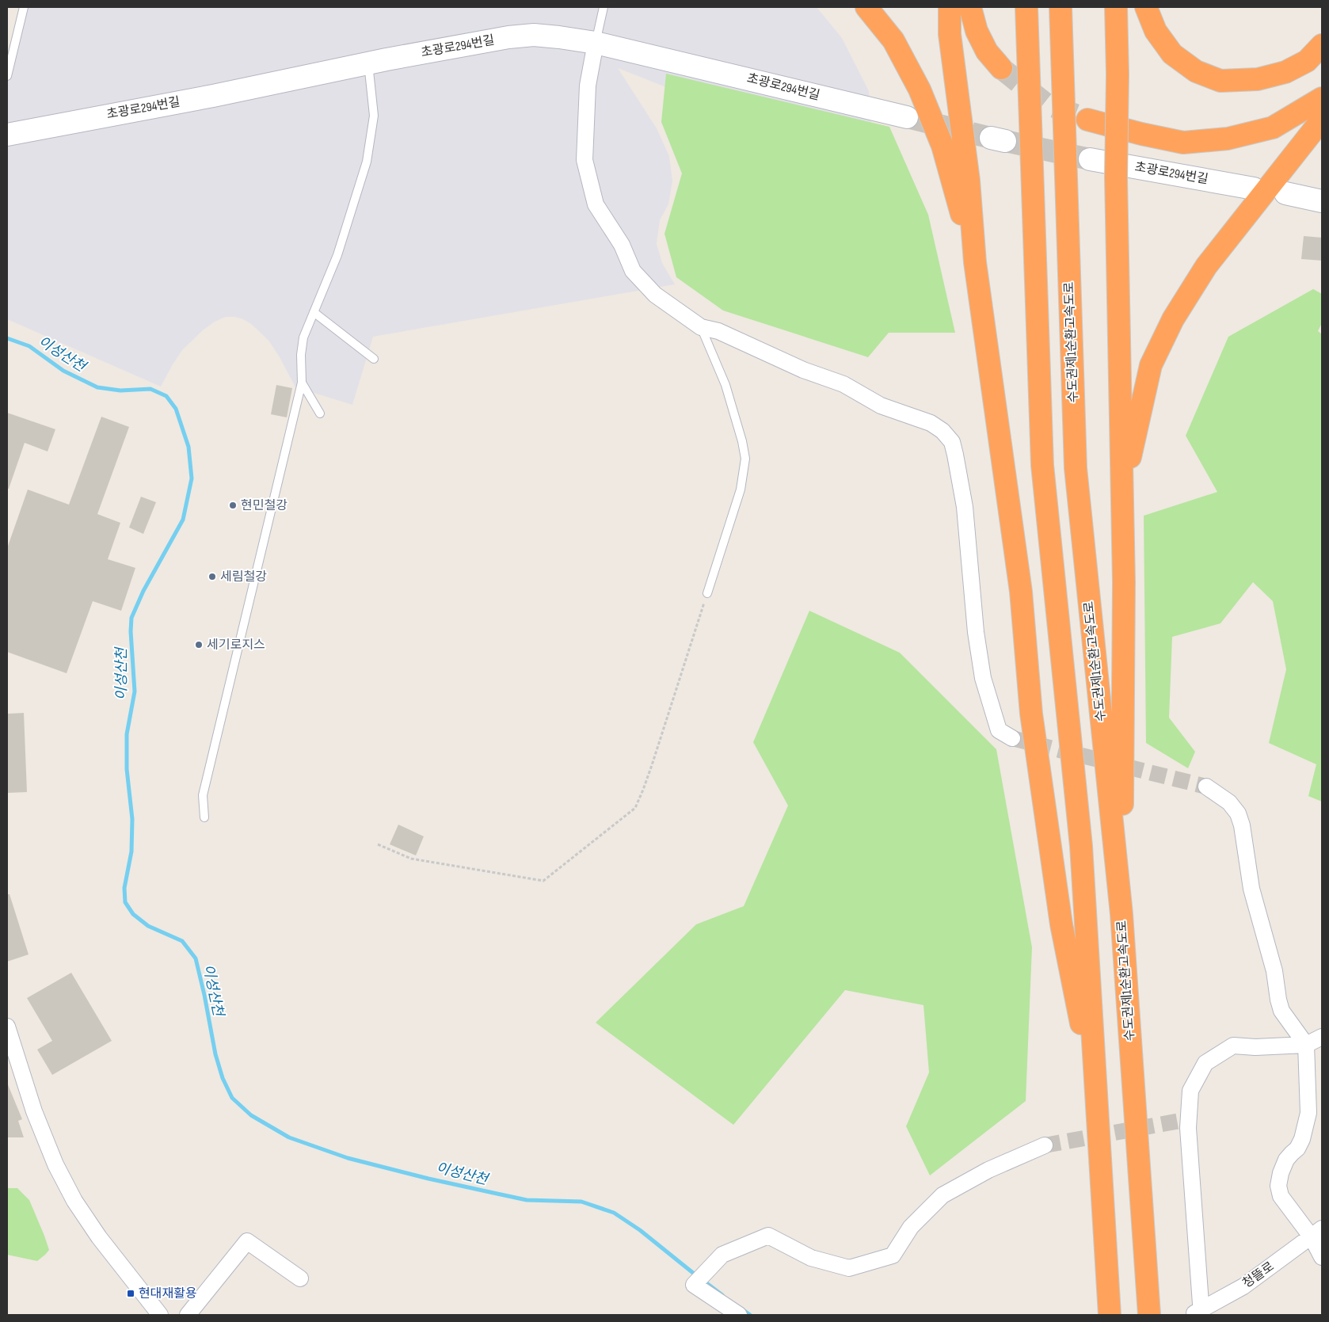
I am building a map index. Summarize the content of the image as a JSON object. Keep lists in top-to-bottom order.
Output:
{
  "streets": {
    "highway": ["수도권제1순환고속도로"],
    "street": ["초광로294번길", "청뜰로"]
  },
  "water": ["이성산천"],
  "places": {
    "other": ["현민철강", "세림철강", "세기로지스"],
    "transit": ["현대재활용"]
  }
}
